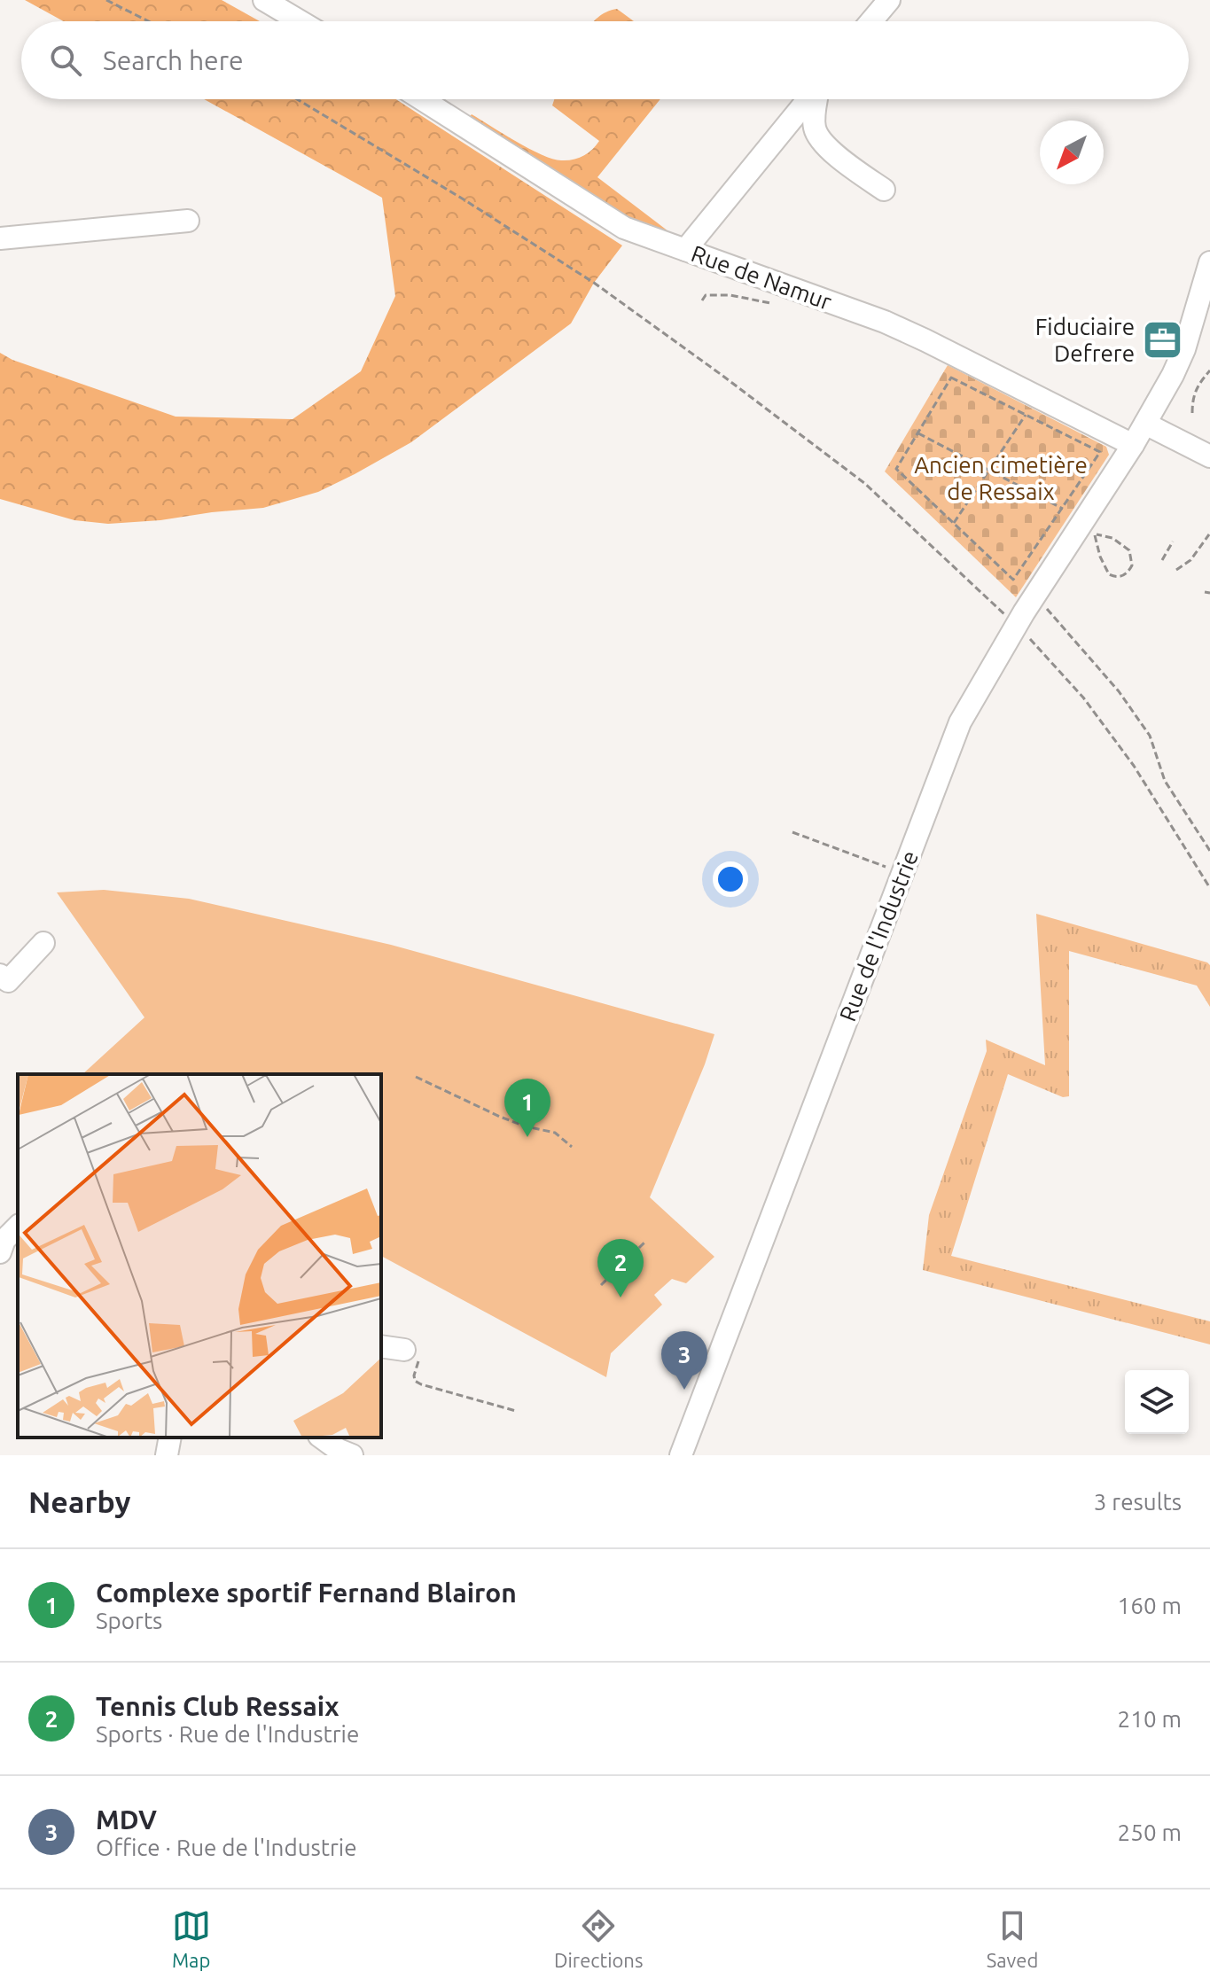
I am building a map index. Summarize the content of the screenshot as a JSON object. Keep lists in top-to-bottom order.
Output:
{
  "streets": {
    "street": ["Rue de Namur", "Rue de l'Industrie"]
  },
  "crossings": [
    ["Rue de Namur", "Rue de l'Industrie"]
  ],
  "parks": ["Ancien cimetière de Ressaix"],
  "places": {
    "office": ["Fiduciaire Defrere"]
  },
  "north": "bottom left",
  "page": {
    "search": "Search here",
    "pins": ["1", "2", "3"],
    "heading": ["Nearby", "3 results"],
    "list": [
      {
        "mark": "1",
        "name": "Complexe sportif Fernand Blairon",
        "note": "Sports",
        "value": "160 m"
      },
      {
        "mark": "2",
        "name": "Tennis Club Ressaix",
        "note": "Sports · Rue de l'Industrie",
        "value": "210 m"
      },
      {
        "mark": "3",
        "name": "MDV",
        "note": "Office · Rue de l'Industrie",
        "value": "250 m"
      }
    ],
    "nav": ["Map", "Directions", "Saved"]
  }
}
